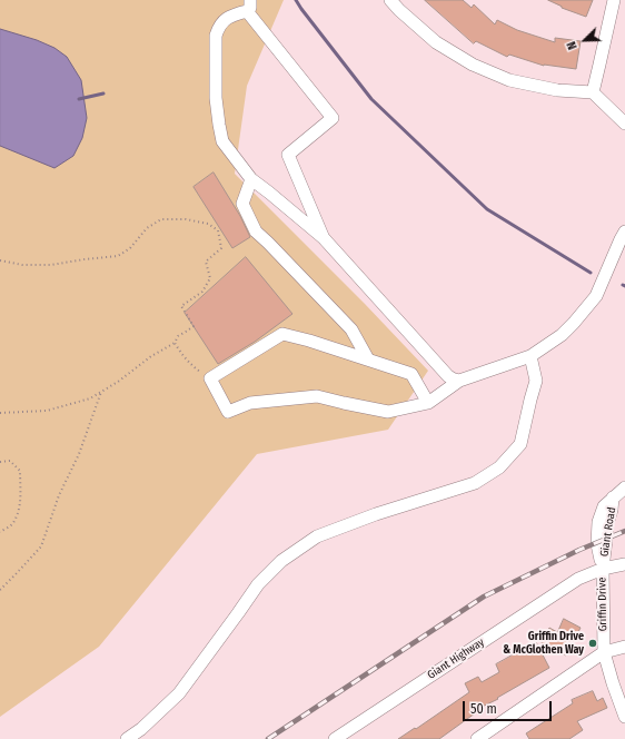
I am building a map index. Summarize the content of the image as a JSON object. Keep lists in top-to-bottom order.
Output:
{
  "streets": {
    "street": ["Giant Road", "Griffin Drive", "Giant Highway"]
  },
  "crossings": [
    ["Giant Road", "Griffin Drive"],
    ["Giant Road", "Giant Highway"],
    ["Griffin Drive", "Giant Highway"]
  ],
  "places": ["Griffin Drive & McGlothen Way"],
  "scale_bar": "50 m",
  "north": "bottom left"
}
